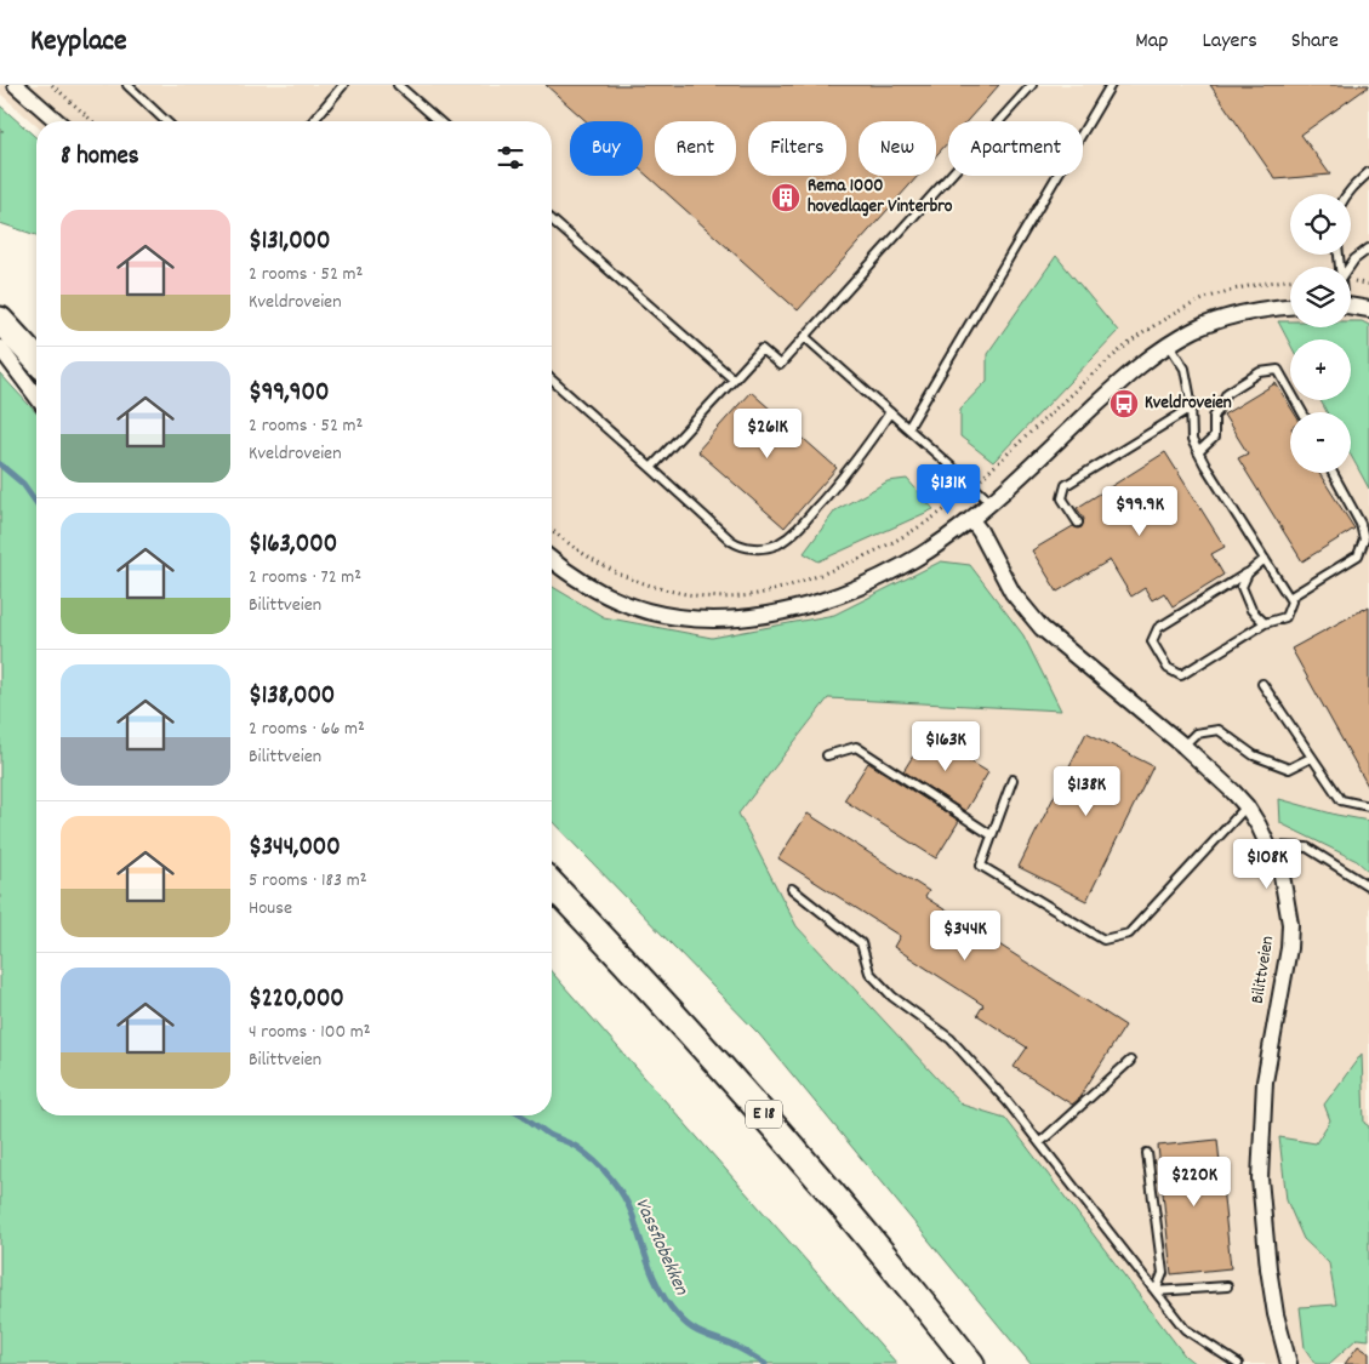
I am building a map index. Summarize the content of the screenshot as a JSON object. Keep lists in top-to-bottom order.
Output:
{
  "streets": {
    "highway": ["E 18"],
    "street": ["Bilittveien"]
  },
  "water": ["Vassflobekken"],
  "places": {
    "building": ["Rema 1000 hovedlager Vinterbro"],
    "bus stop": ["Kveldroveien"]
  },
  "page": {
    "header": "Keyplace",
    "nav": ["Map", "Layers", "Share"],
    "chip": [
      "Buy",
      "Rent",
      "Filters",
      "New",
      "Apartment"
    ],
    "heading": "8 homes",
    "map_buttons": ["+", "−"],
    "list": [
      {
        "name": "$131,000",
        "note": "2 rooms · 52 m² · Kveldroveien"
      },
      {
        "name": "$99,900",
        "note": "2 rooms · 52 m² · Kveldroveien"
      },
      {
        "name": "$163,000",
        "note": "2 rooms · 72 m² · Bilittveien"
      },
      {
        "name": "$138,000",
        "note": "2 rooms · 66 m² · Bilittveien"
      },
      {
        "name": "$344,000",
        "note": "5 rooms · 183 m² · House"
      },
      {
        "name": "$220,000",
        "note": "4 rooms · 100 m² · Bilittveien"
      }
    ],
    "price": [
      "$261K",
      "$131K",
      "$99.9K",
      "$163K",
      "$138K",
      "$108K",
      "$344K",
      "$220K"
    ]
  }
}
